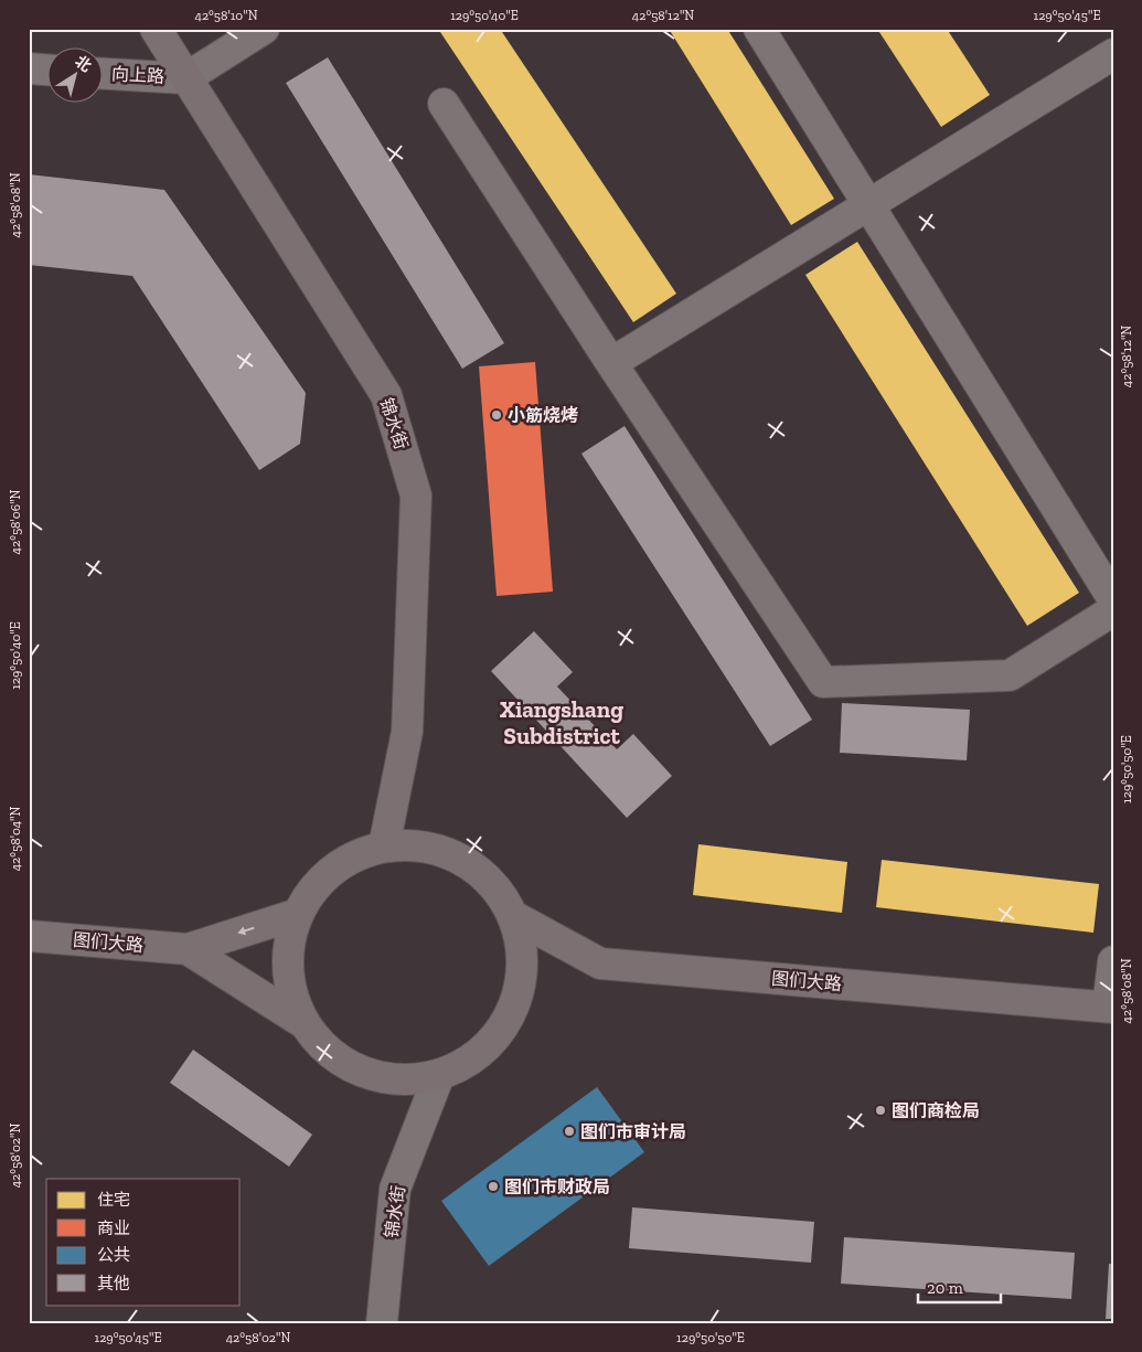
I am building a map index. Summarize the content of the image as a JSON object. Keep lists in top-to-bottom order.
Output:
{
  "streets": {
    "main road": ["锦水街", "图们大路"],
    "street": ["向上路"]
  },
  "crossings": [
    ["向上路", "锦水街"]
  ],
  "districts": ["Xiangshang Subdistrict"],
  "places": [
    "小筋烧烤",
    "图们商检局",
    "图们市审计局",
    "图们市财政局"
  ],
  "legend": [
    "住宅",
    "商业",
    "公共",
    "其他"
  ],
  "scale_bar": "20 m",
  "north": "top right",
  "coordinates": [
    "42°58'10\"N",
    "129°50'40\"E",
    "42°58'12\"N",
    "129°50'45\"E",
    "42°58'08\"N",
    "42°58'06\"N",
    "129°50'50\"E",
    "42°58'04\"N",
    "42°58'02\"N"
  ]
}
